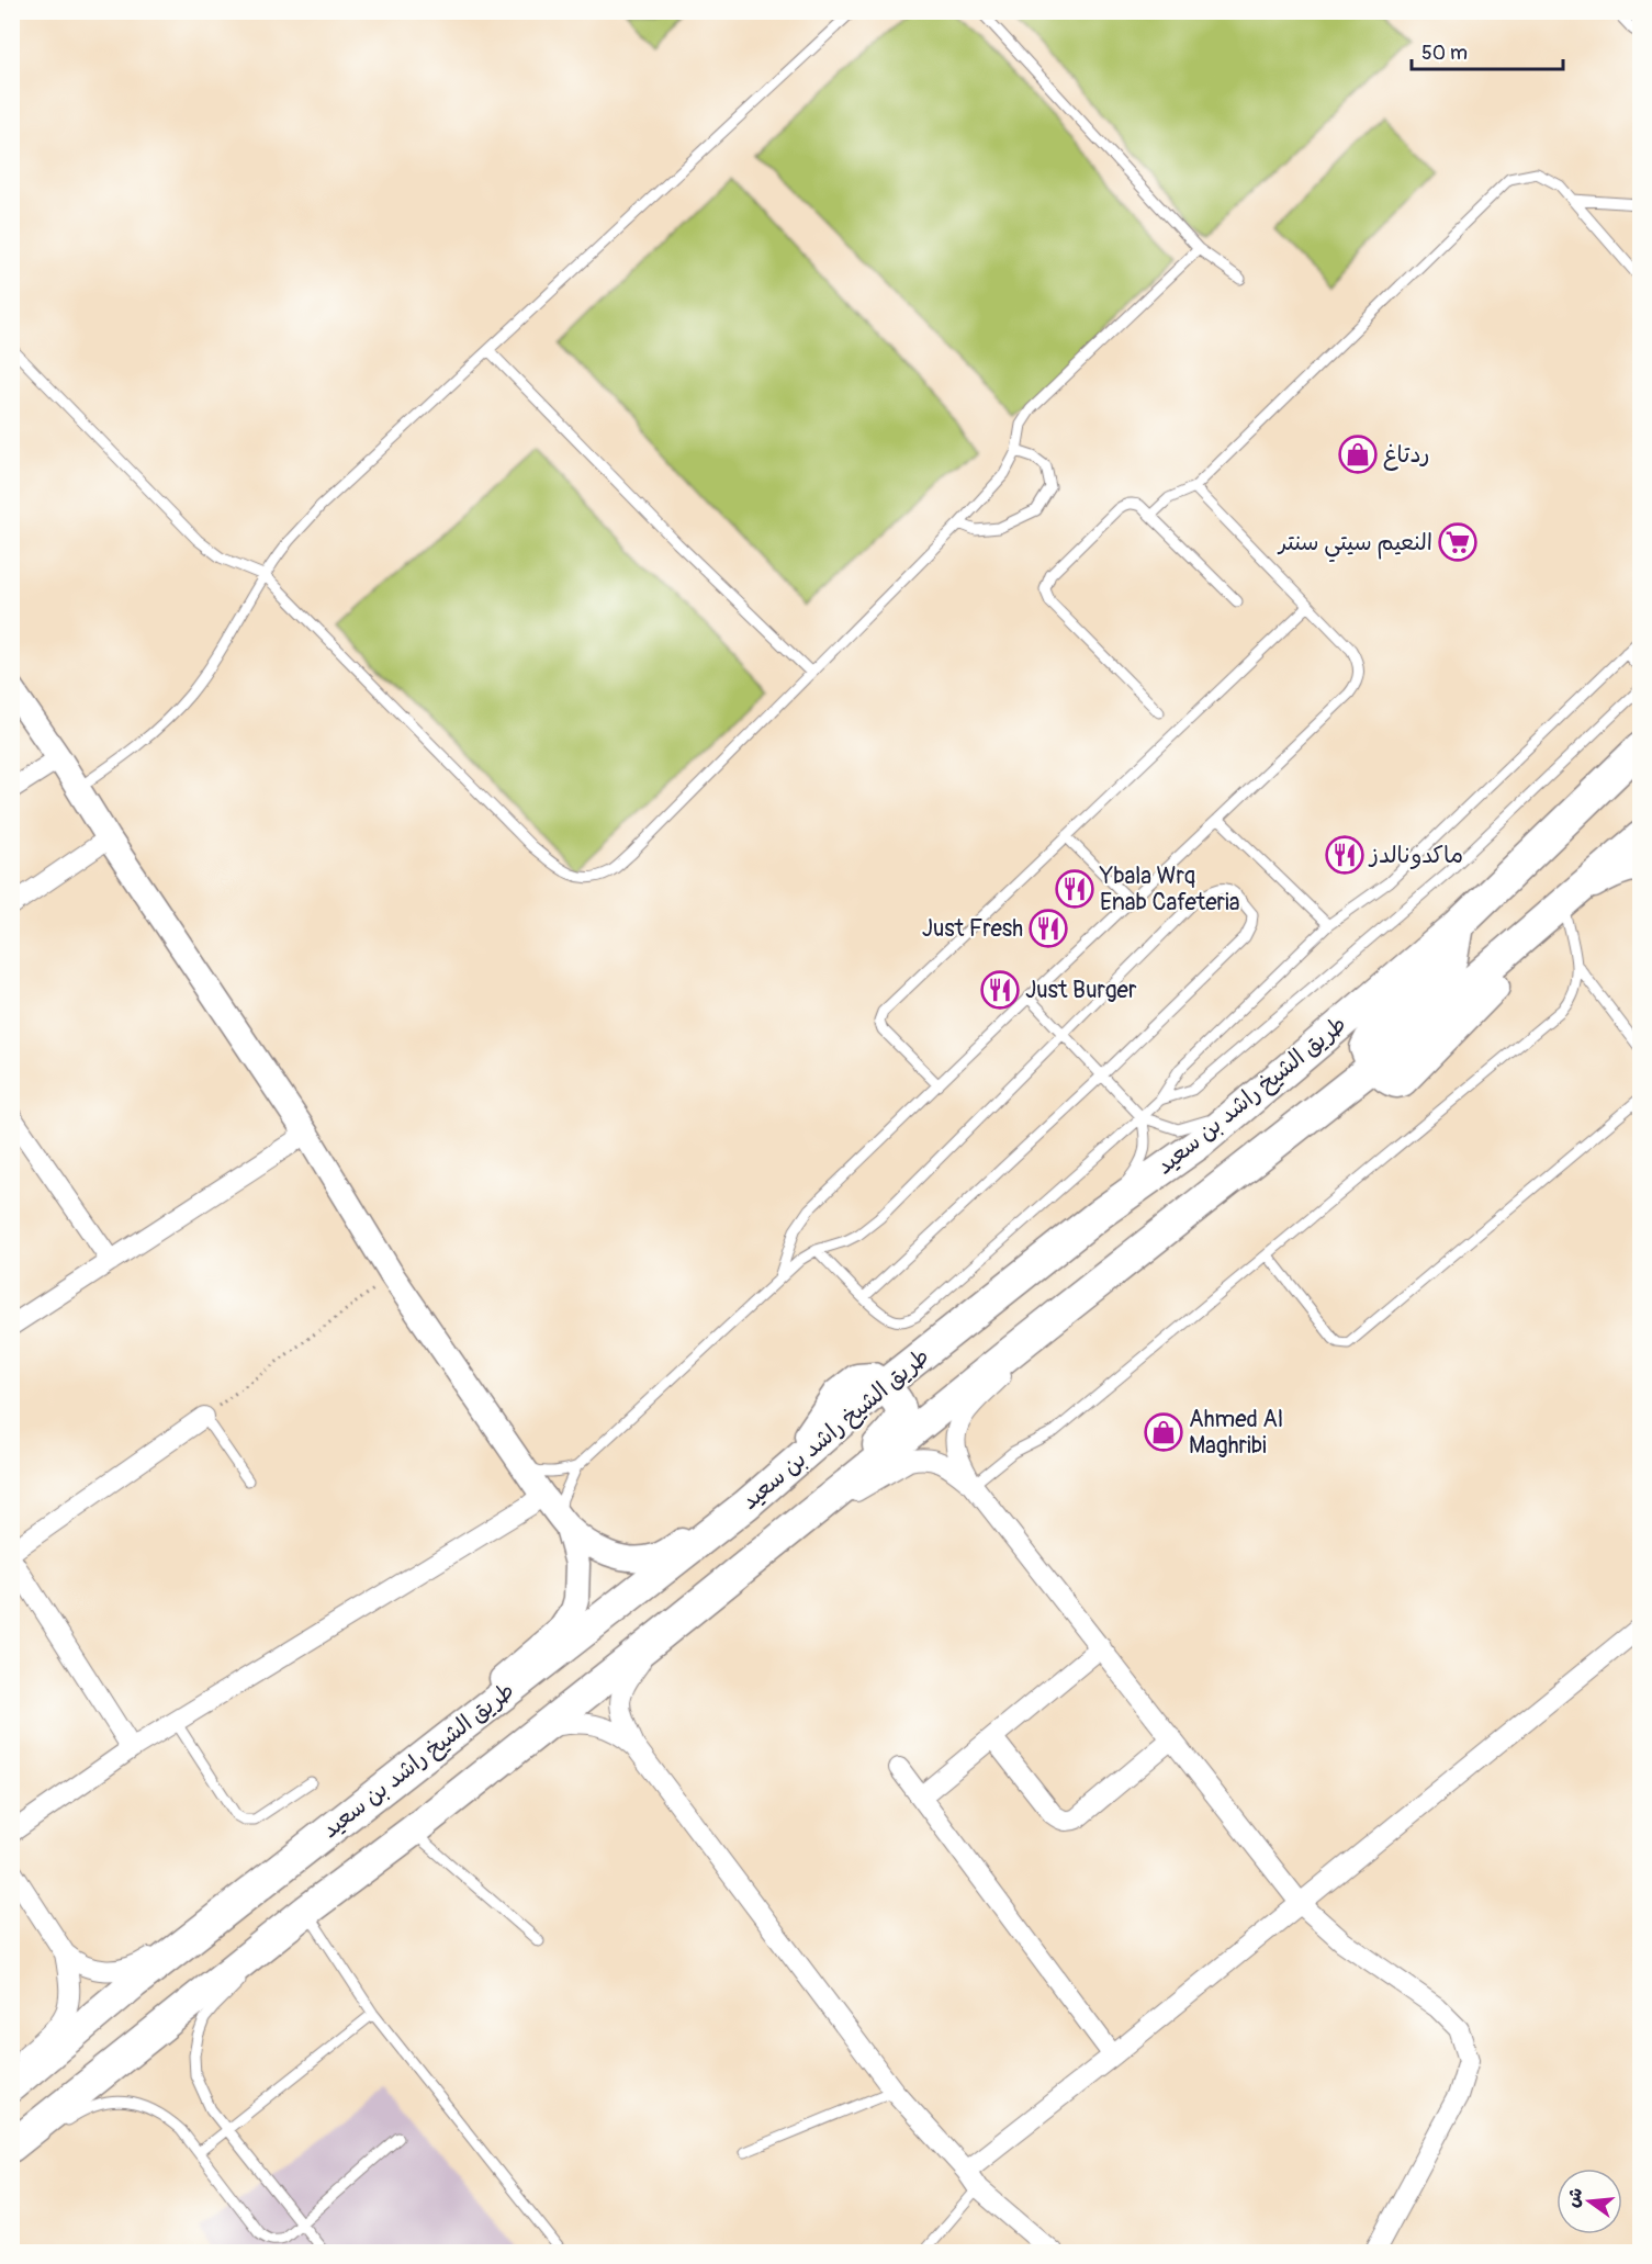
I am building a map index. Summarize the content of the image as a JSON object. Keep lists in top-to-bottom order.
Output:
{
  "streets": {
    "main road": ["طريق الشيخ راشد بن سعيد"]
  },
  "places": {
    "shop": ["ردتاغ", "Ahmed Al Maghribi"],
    "supermarket": ["النعيم سيتي سنتر"],
    "restaurant": [
      "ماكدونالدز",
      "Ybala Wrq Enab Cafeteria",
      "Just Fresh",
      "Just Burger"
    ]
  },
  "scale_bar": "50 m",
  "north": "left"
}
